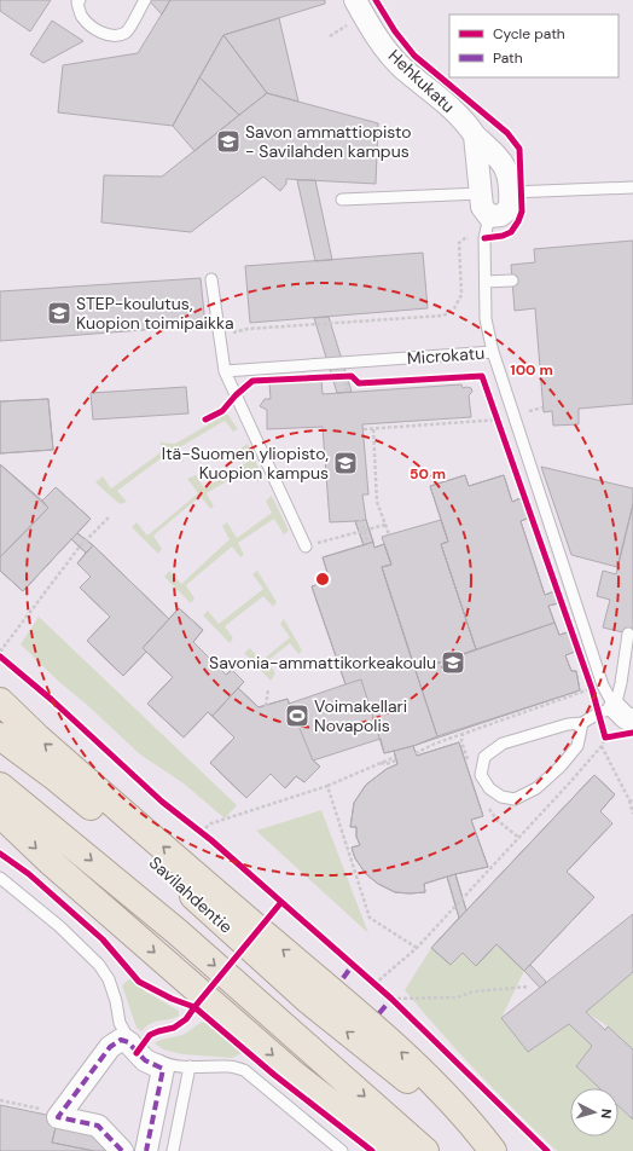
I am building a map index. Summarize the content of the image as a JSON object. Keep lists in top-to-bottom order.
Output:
{
  "streets": {
    "main road": ["Savilahdentie"],
    "street": ["Hehkukatu", "Microkatu"]
  },
  "places": {
    "school or university": [
      "Savon ammattiopisto - Savilahden kampus",
      "STEP-koulutus, Kuopion toimipaikka",
      "Itä-Suomen yliopisto, Kuopion kampus",
      "Savonia-ammattikorkeakoulu"
    ],
    "sports": ["Voimakellari Novapolis"]
  },
  "legend": ["Cycle path", "Path"],
  "north": "right",
  "rings": ["100 m", "50 m"]
}
